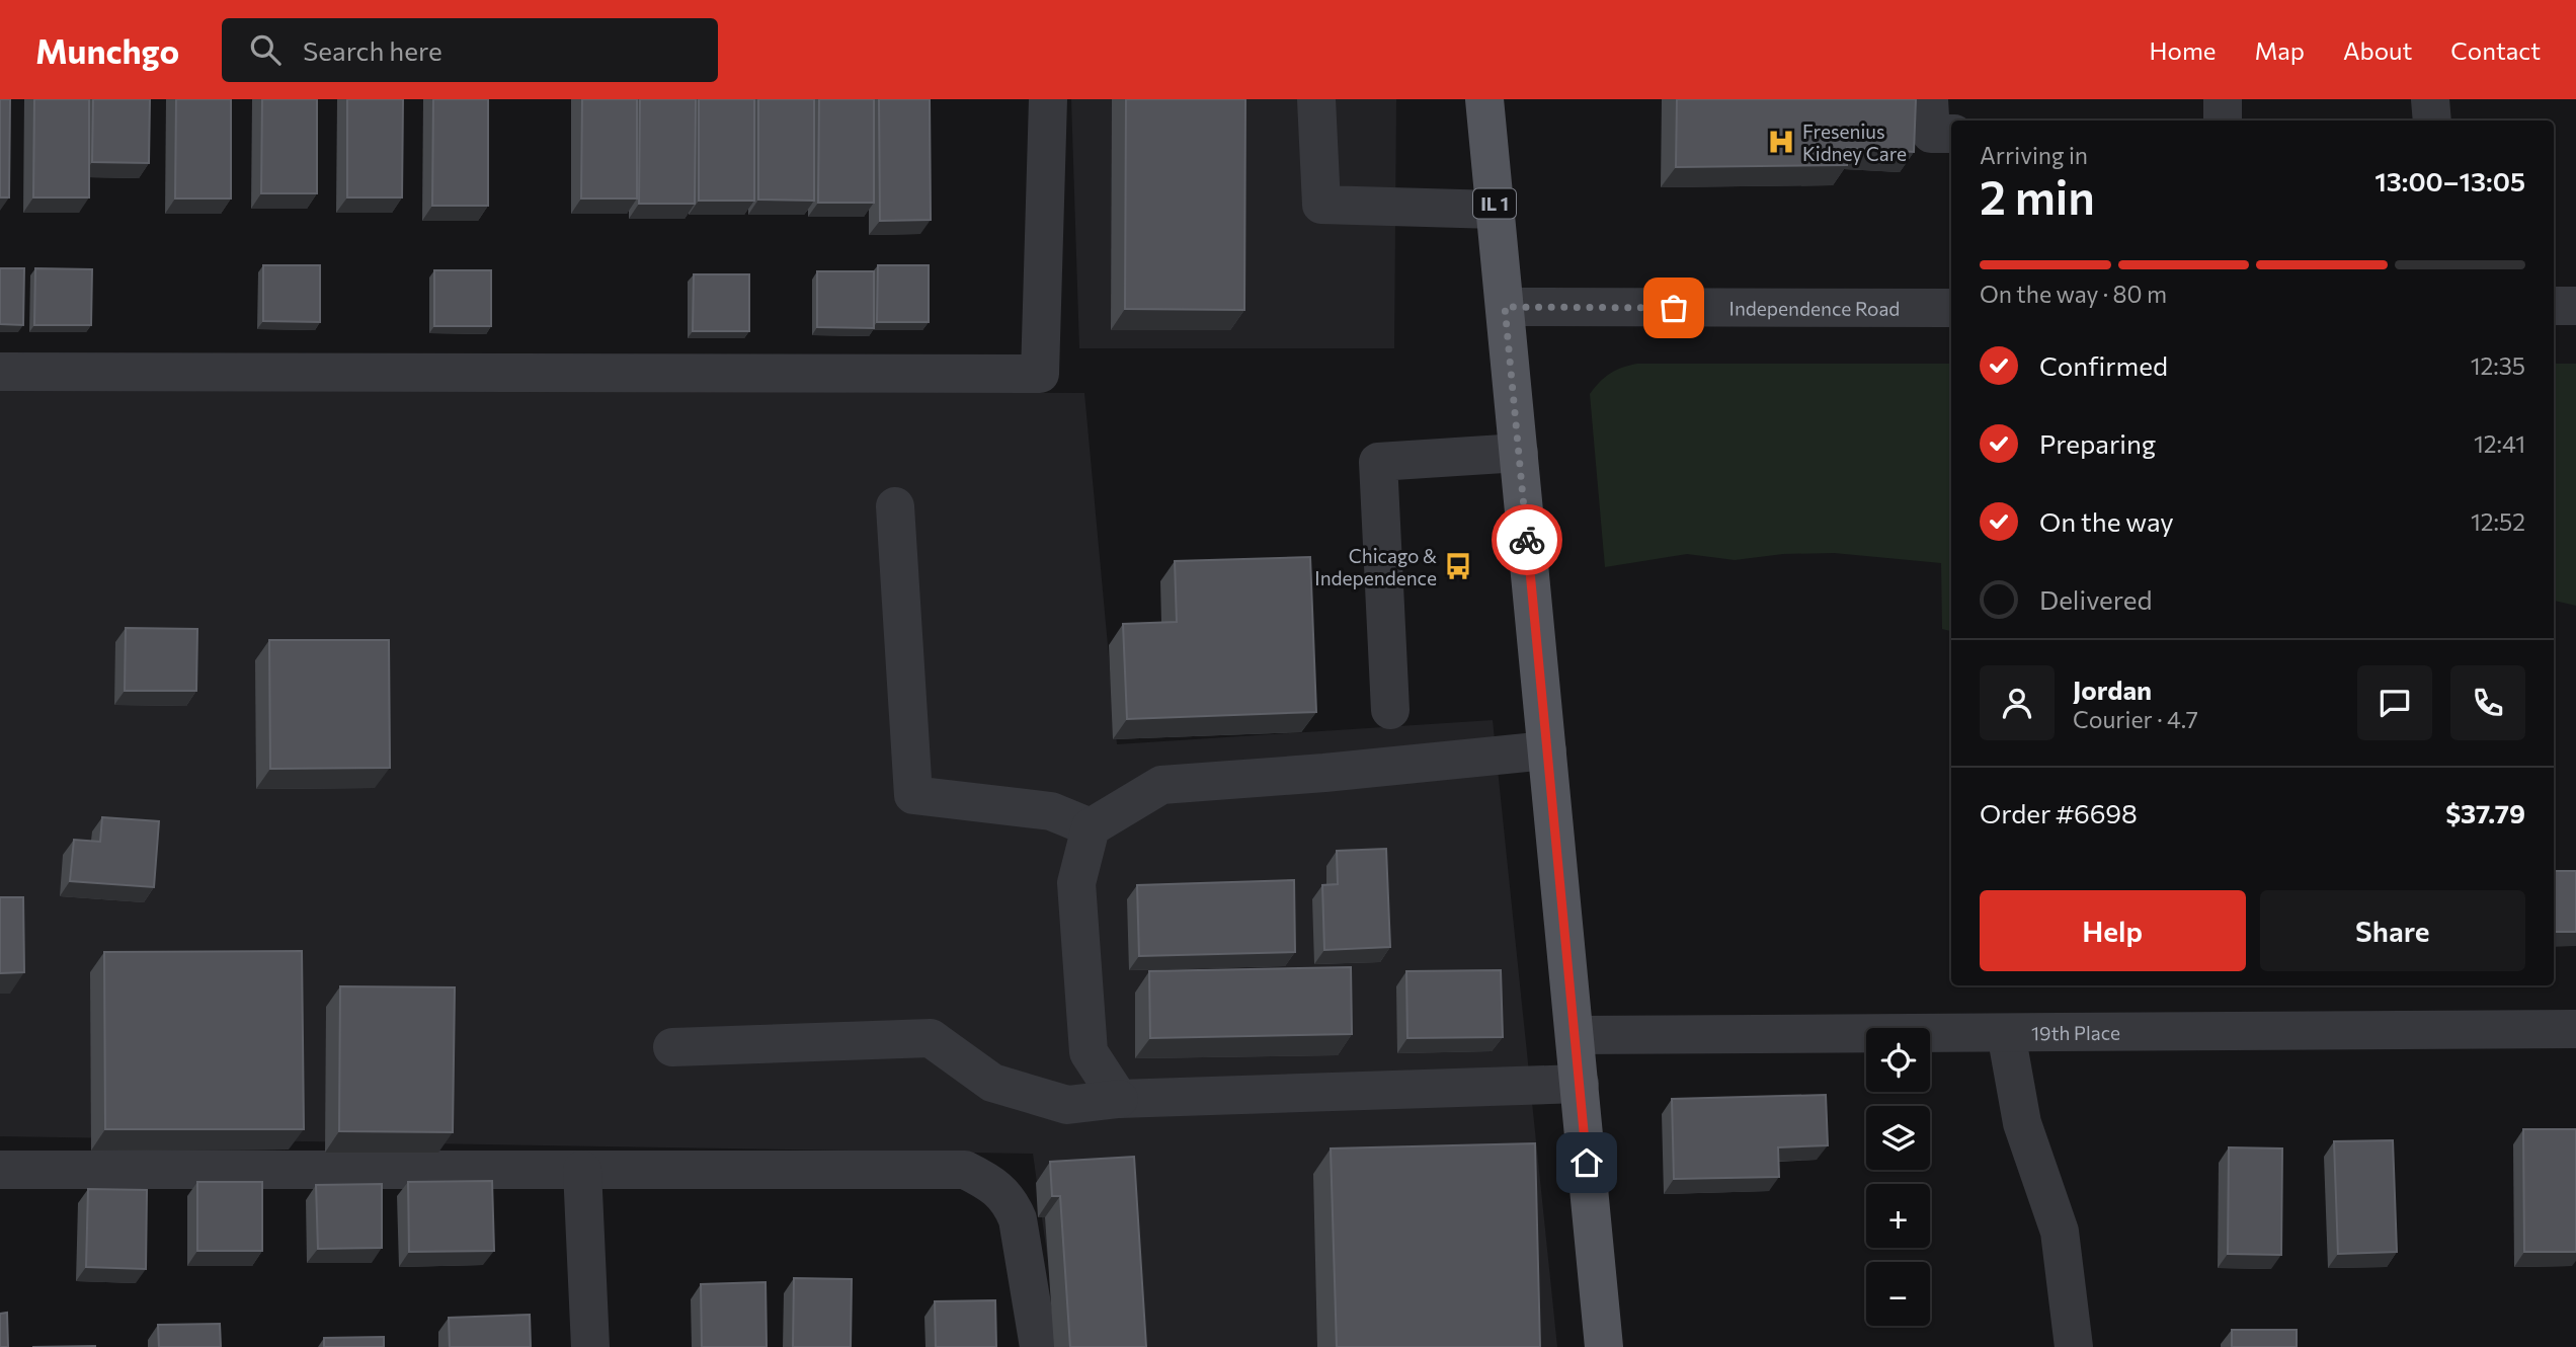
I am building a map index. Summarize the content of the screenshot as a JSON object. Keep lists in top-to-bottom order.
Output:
{
  "streets": {
    "main road": ["IL 1"],
    "street": ["Independence Road", "19th Place"]
  },
  "crossings": [
    ["IL 1", "Independence Road"],
    ["IL 1", "19th Place"]
  ],
  "places": {
    "hospital": ["Fresenius Kidney Care"],
    "bus stop": ["Chicago & Independence"]
  },
  "page": {
    "header": "Munchgo",
    "search": "Search here",
    "nav": [
      "Home",
      "Map",
      "About",
      "Contact"
    ],
    "heading": ["2 min", "Arriving in", "13:00–13:05"],
    "panel": [
      "Jordan",
      "Courier · 4.7",
      "Order #6698",
      "$37.79"
    ],
    "bar": "On the way · 80 m",
    "list": [
      ["Confirmed", "12:35"],
      ["Preparing", "12:41"],
      ["On the way", "12:52"],
      "Delivered"
    ],
    "buttons": ["Help", "Share"],
    "map_buttons": ["+", "−"]
  }
}
